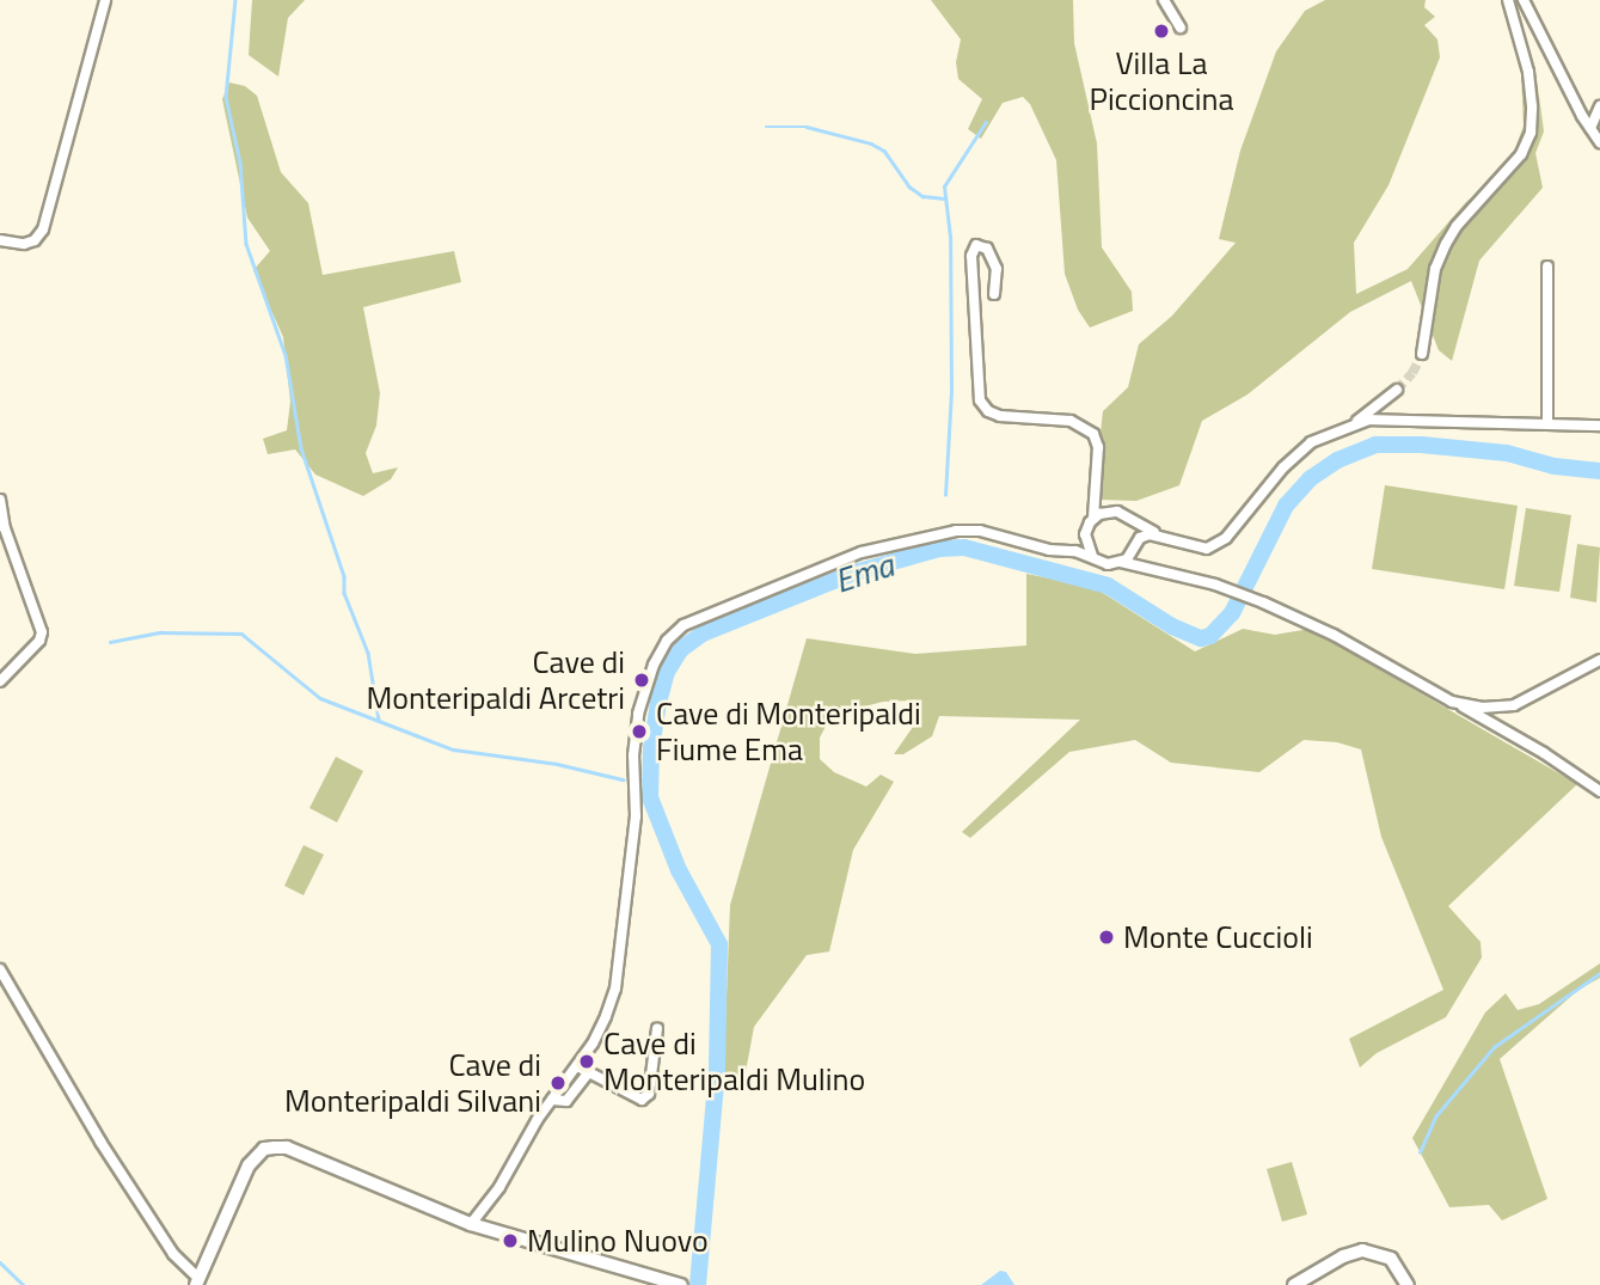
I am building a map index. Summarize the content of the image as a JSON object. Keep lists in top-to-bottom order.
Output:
{
  "water": ["Ema"],
  "places": [
    "Villa La Piccioncina",
    "Cave di Monteripaldi Arcetri",
    "Cave di Monteripaldi Fiume Ema",
    "Monte Cuccioli",
    "Cave di Monteripaldi Mulino",
    "Cave di Monteripaldi Silvani",
    "Mulino Nuovo"
  ]
}
